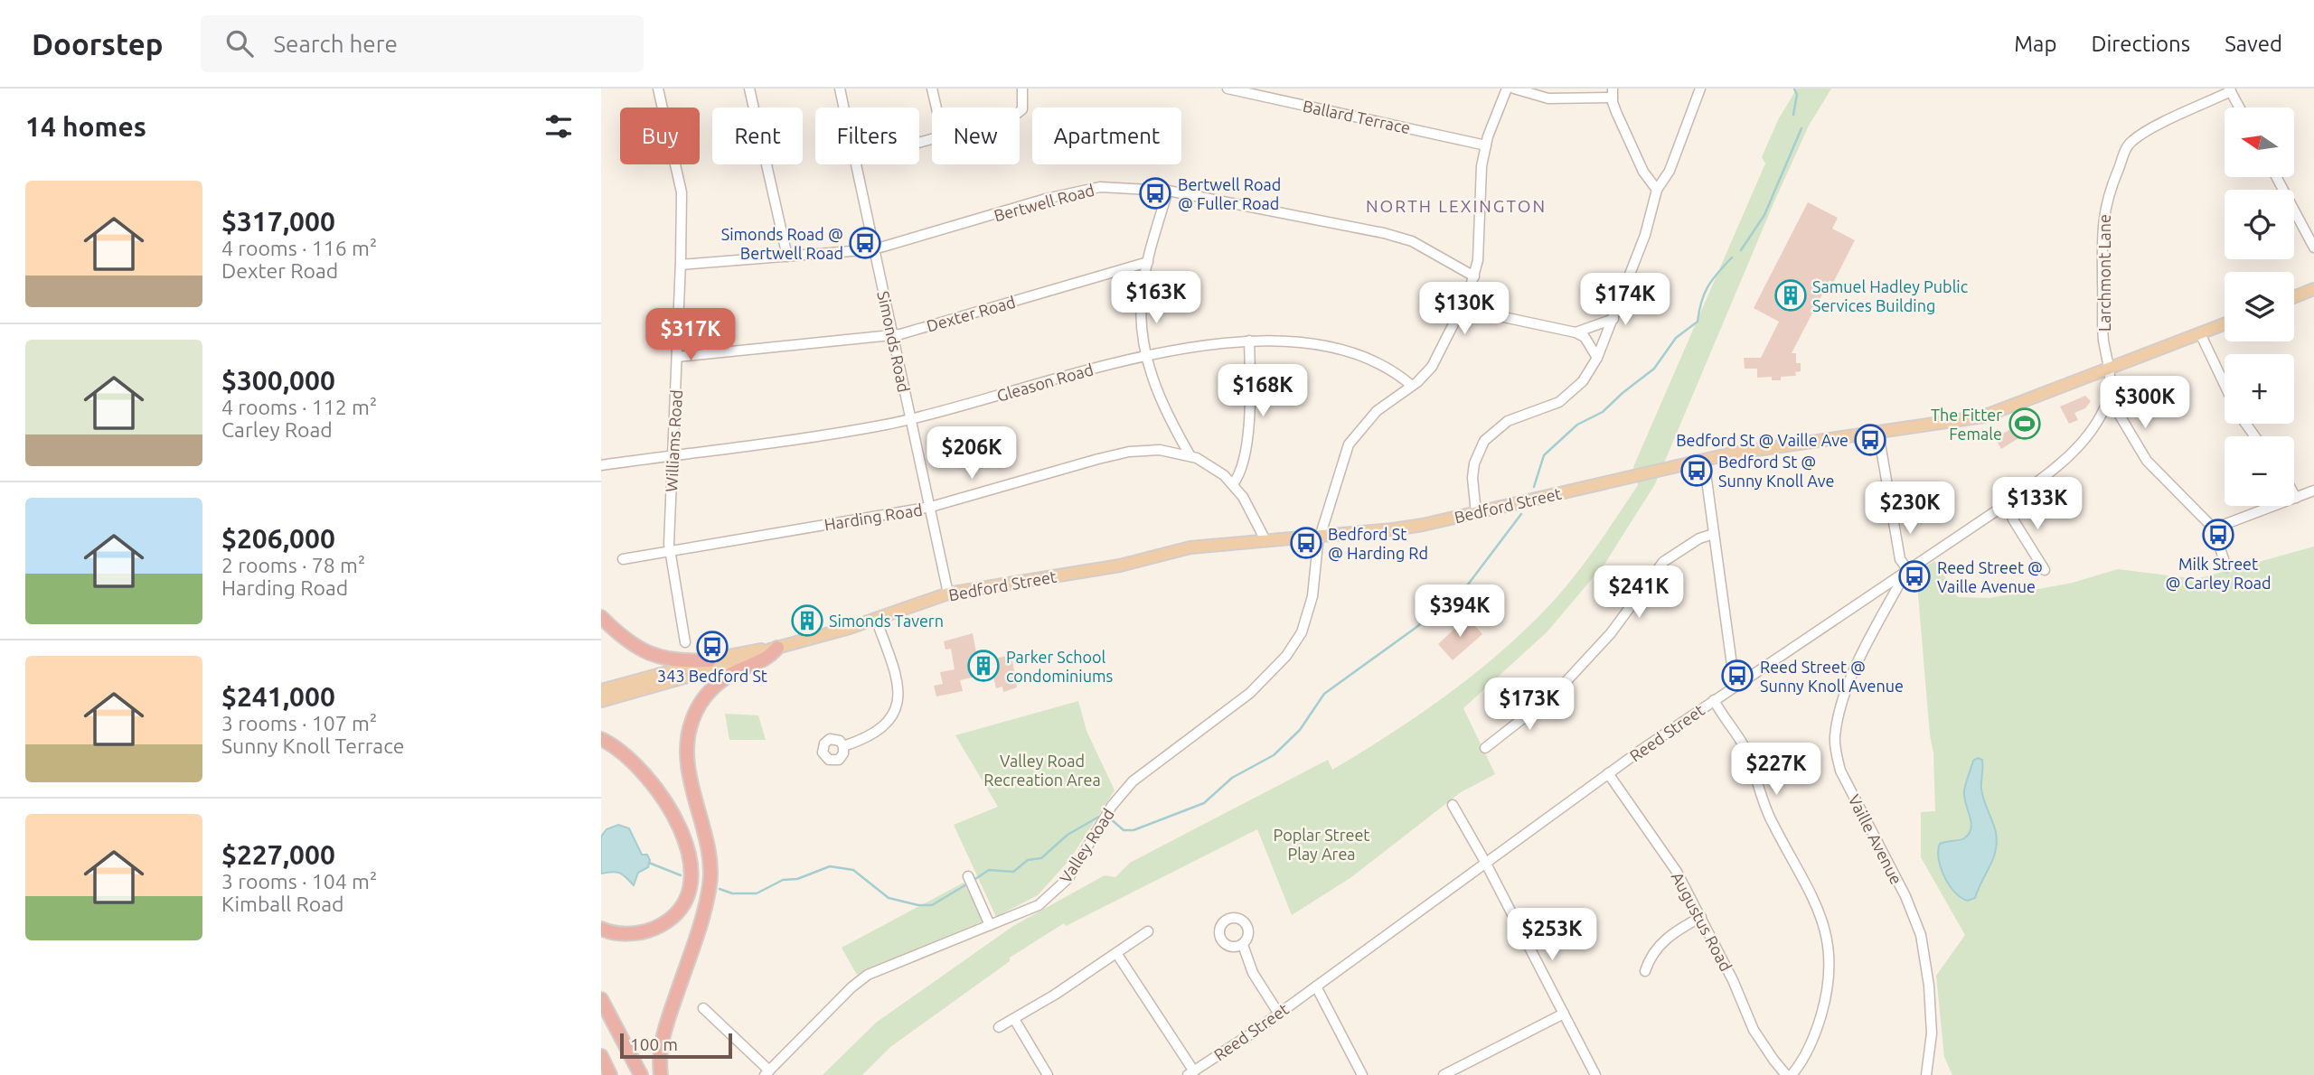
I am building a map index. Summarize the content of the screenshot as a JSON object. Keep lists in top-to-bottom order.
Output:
{
  "streets": {
    "main road": ["Bedford Street"],
    "street": [
      "Ballard Terrace",
      "Bertwell Road",
      "Larchmont Lane",
      "Dexter Road",
      "Simonds Road",
      "Gleason Road",
      "Williams Road",
      "Harding Road",
      "Reed Street",
      "Vaille Avenue",
      "Valley Road",
      "Augustus Road"
    ]
  },
  "crossings": [
    ["Ballard Terrace", "Valley Road"],
    ["Bertwell Road", "Simonds Road"],
    ["Bertwell Road", "Williams Road"],
    ["Bertwell Road", "Valley Road"],
    ["Larchmont Lane", "Bedford Street"],
    ["Larchmont Lane", "Reed Street"],
    ["Dexter Road", "Simonds Road"],
    ["Dexter Road", "Williams Road"],
    ["Simonds Road", "Gleason Road"],
    ["Simonds Road", "Bedford Street"],
    ["Simonds Road", "Harding Road"],
    ["Gleason Road", "Williams Road"],
    ["Gleason Road", "Valley Road"],
    ["Williams Road", "Harding Road"],
    ["Bedford Street", "Harding Road"],
    ["Bedford Street", "Reed Street"],
    ["Bedford Street", "Valley Road"],
    ["Reed Street", "Vaille Avenue"],
    ["Reed Street", "Augustus Road"]
  ],
  "districts": ["NORTH LEXINGTON"],
  "parks": ["Valley Road Recreation Area", "Poplar Street Play Area"],
  "places": {
    "bus stop": [
      "Bertwell Road @ Fuller Road",
      "Simonds Road @ Bertwell Road",
      "Bedford St @ Vaille Ave",
      "Bedford St @ Sunny Knoll Ave",
      "Milk Street @ Carley Road",
      "Bedford St @ Harding Rd",
      "Reed Street @ Vaille Avenue",
      "343 Bedford St",
      "Reed Street @ Sunny Knoll Avenue"
    ],
    "building": ["Samuel Hadley Public Services Building", "Simonds Tavern", "Parker School condominiums"],
    "sports": ["The Fitter Female"]
  },
  "scale_bar": "100 m",
  "north": "left",
  "page": {
    "header": "Doorstep",
    "search": "Search here",
    "nav": ["Map", "Directions", "Saved"],
    "heading": "14 homes",
    "map_buttons": ["+", "−"],
    "chip": [
      "Buy",
      "Rent",
      "Filters",
      "New",
      "Apartment"
    ],
    "list": [
      {
        "name": "$317,000",
        "note": "4 rooms · 116 m² · Dexter Road"
      },
      {
        "name": "$300,000",
        "note": "4 rooms · 112 m² · Carley Road"
      },
      {
        "name": "$206,000",
        "note": "2 rooms · 78 m² · Harding Road"
      },
      {
        "name": "$241,000",
        "note": "3 rooms · 107 m² · Sunny Knoll Terrace"
      },
      {
        "name": "$227,000",
        "note": "3 rooms · 104 m² · Kimball Road"
      }
    ],
    "price": [
      "$163K",
      "$174K",
      "$130K",
      "$317K",
      "$168K",
      "$300K",
      "$206K",
      "$133K",
      "$230K",
      "$241K",
      "$394K",
      "$173K",
      "$227K",
      "$253K"
    ],
    "scale": "100 m"
  }
}
